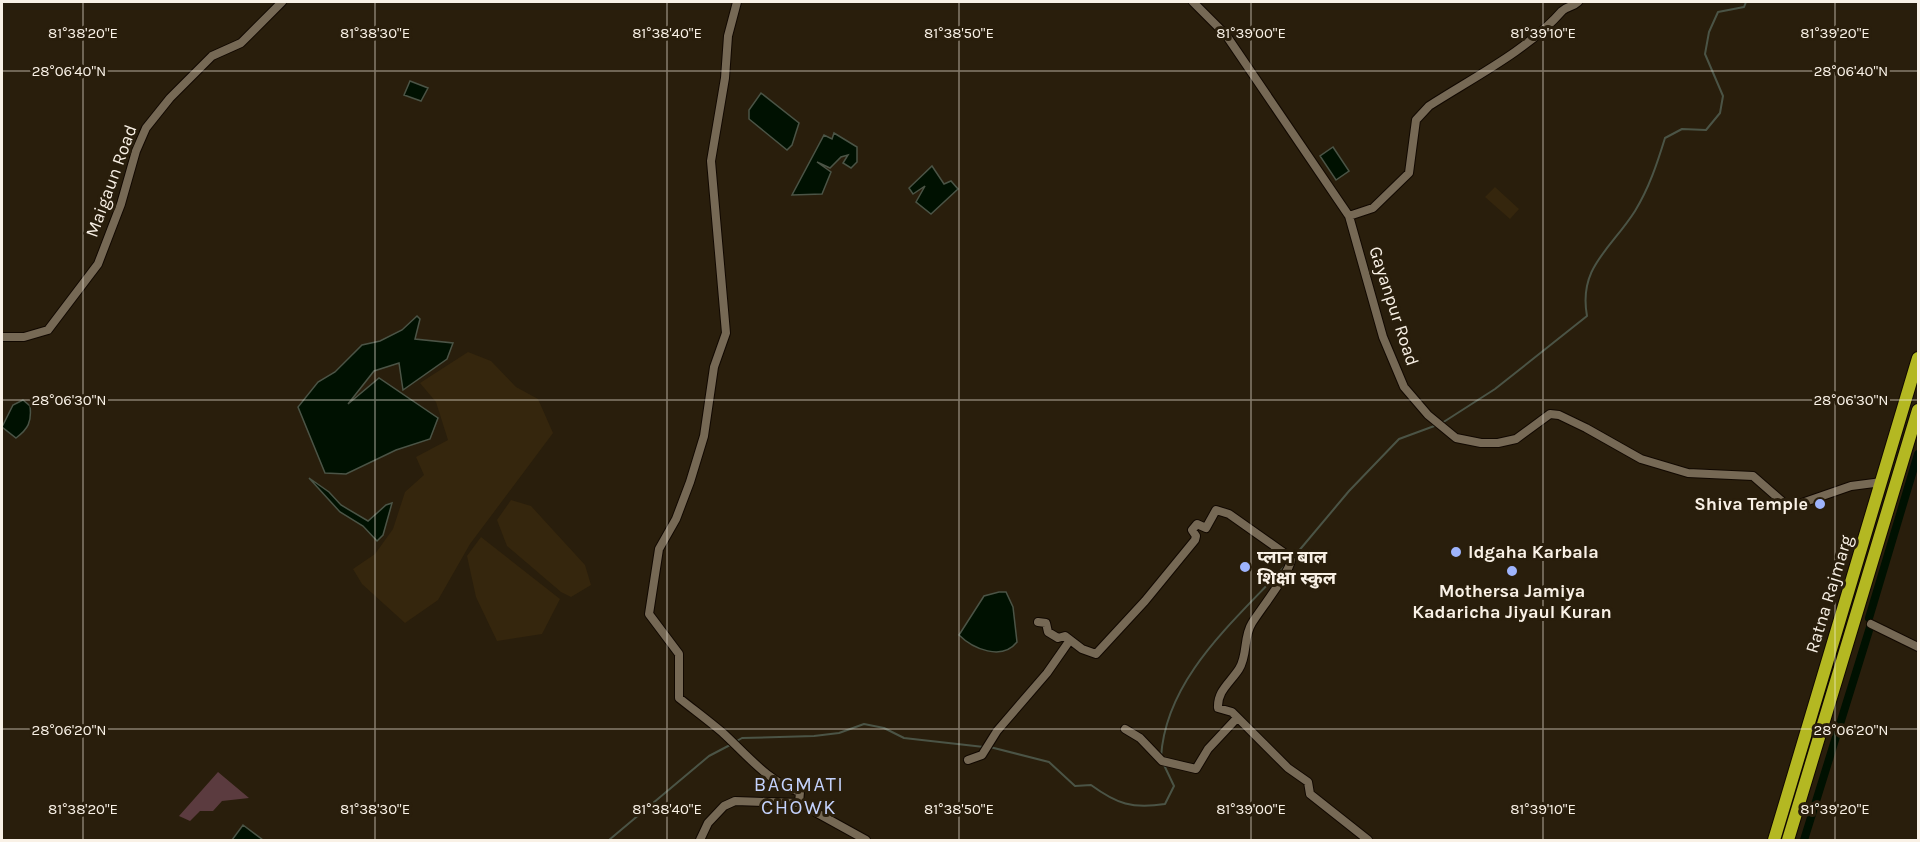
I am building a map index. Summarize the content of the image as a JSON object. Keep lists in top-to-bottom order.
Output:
{
  "streets": {
    "highway": ["Ratna Rajmarg"],
    "street": ["Maigaun Road", "Gayanpur Road"]
  },
  "crossings": [
    ["Gayanpur Road", "Ratna Rajmarg"]
  ],
  "districts": ["BAGMATI CHOWK"],
  "places": [
    "Shiva Temple",
    "Idgaha Karbala",
    "प्लान बाल शिक्षा स्कुल",
    "Mothersa Jamiya Kadaricha Jiyaul Kuran"
  ],
  "coordinates": [
    "81°38'20\"E",
    "81°38'30\"E",
    "81°38'40\"E",
    "81°38'50\"E",
    "81°39'00\"E",
    "81°39'10\"E",
    "81°39'20\"E",
    "28°06'40\"N",
    "28°06'30\"N",
    "28°06'20\"N"
  ]
}
